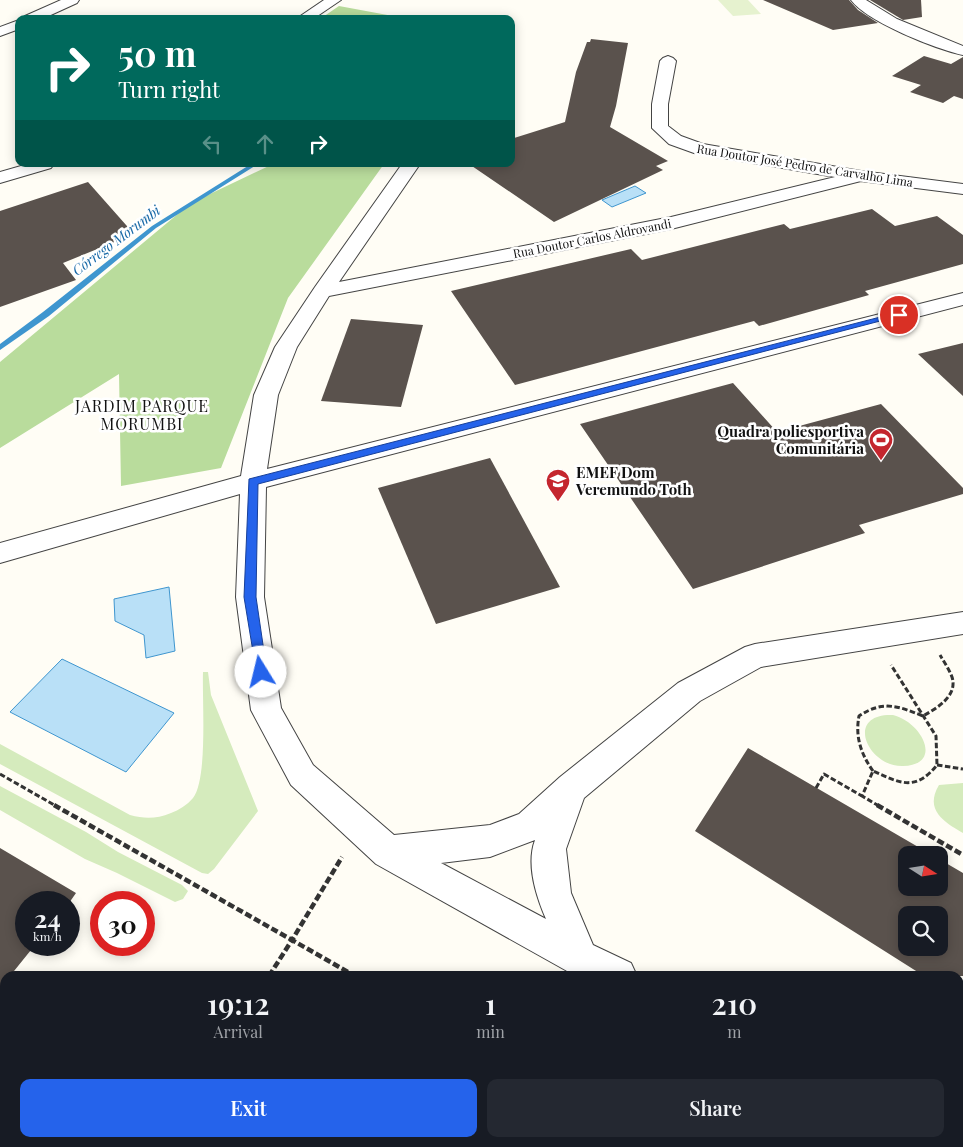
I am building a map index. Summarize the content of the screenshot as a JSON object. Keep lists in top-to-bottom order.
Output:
{
  "streets": {
    "street": ["Rua Doutor José Pedro de Carvalho Lima", "Rua Doutor Carlos Aldrovandi"]
  },
  "crossings": [
    ["Rua Doutor José Pedro de Carvalho Lima", "Rua Doutor Carlos Aldrovandi"]
  ],
  "districts": ["JARDIM PARQUE MORUMBI"],
  "water": ["Córrego Morumbi"],
  "places": {
    "sports": ["Quadra poliesportiva Comunitária"],
    "school or university": ["EMEF Dom Veremundo Toth"]
  },
  "north": "right",
  "page": {
    "turn": ["50 m", "Turn right"],
    "speed": "24 km/h",
    "limit": "30",
    "eta": [
      "19:12",
      "Arrival",
      "1",
      "min",
      "210",
      "m"
    ],
    "buttons": ["Exit", "Share"]
  }
}
